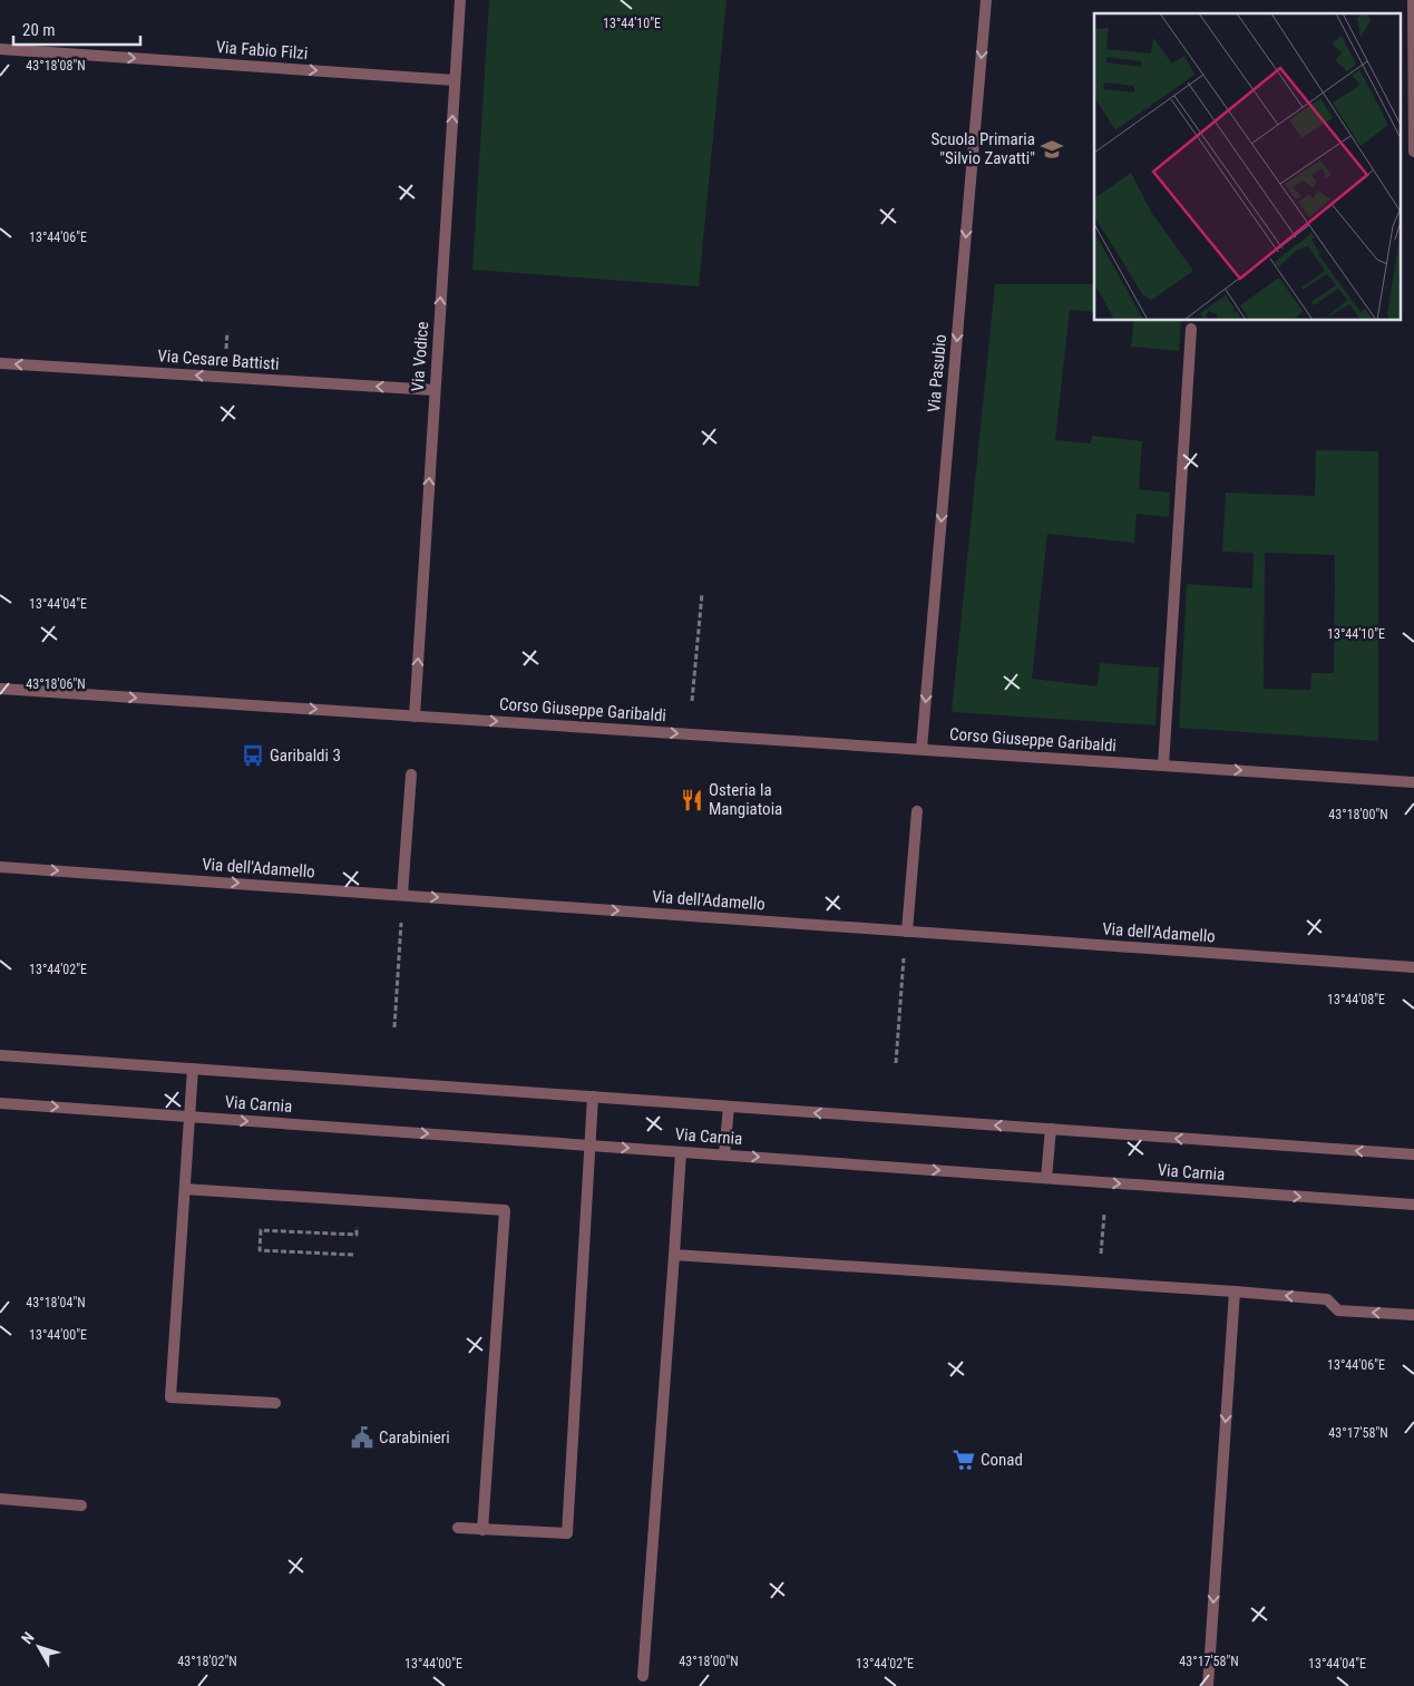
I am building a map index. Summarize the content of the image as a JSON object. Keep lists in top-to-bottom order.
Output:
{
  "streets": {
    "street": [
      "Via Fabio Filzi",
      "Via Vodice",
      "Via Cesare Battisti",
      "Via Pasubio",
      "Corso Giuseppe Garibaldi",
      "Via dell'Adamello",
      "Via Carnia"
    ]
  },
  "crossings": [
    ["Via Fabio Filzi", "Via Vodice"],
    ["Via Vodice", "Via Cesare Battisti"],
    ["Via Vodice", "Corso Giuseppe Garibaldi"],
    ["Via Pasubio", "Corso Giuseppe Garibaldi"]
  ],
  "one_way": [
    "Via Fabio Filzi",
    "Via Vodice",
    "Via Cesare Battisti",
    "Via Pasubio",
    "Corso Giuseppe Garibaldi",
    "Via dell'Adamello"
  ],
  "places": {
    "school or university": ["Scuola Primaria \"Silvio Zavatti\""],
    "bus stop": ["Garibaldi 3"],
    "restaurant": ["Osteria la Mangiatoia"],
    "public building": ["Carabinieri"],
    "supermarket": ["Conad"]
  },
  "scale_bar": "20 m",
  "north": "top left",
  "coordinates": [
    "13°44'10\"E",
    "43°18'08\"N",
    "13°44'06\"E",
    "13°44'04\"E",
    "43°18'06\"N",
    "43°18'00\"N",
    "13°44'02\"E",
    "13°44'08\"E",
    "43°18'04\"N",
    "13°44'00\"E",
    "43°17'58\"N",
    "43°18'02\"N"
  ]
}
